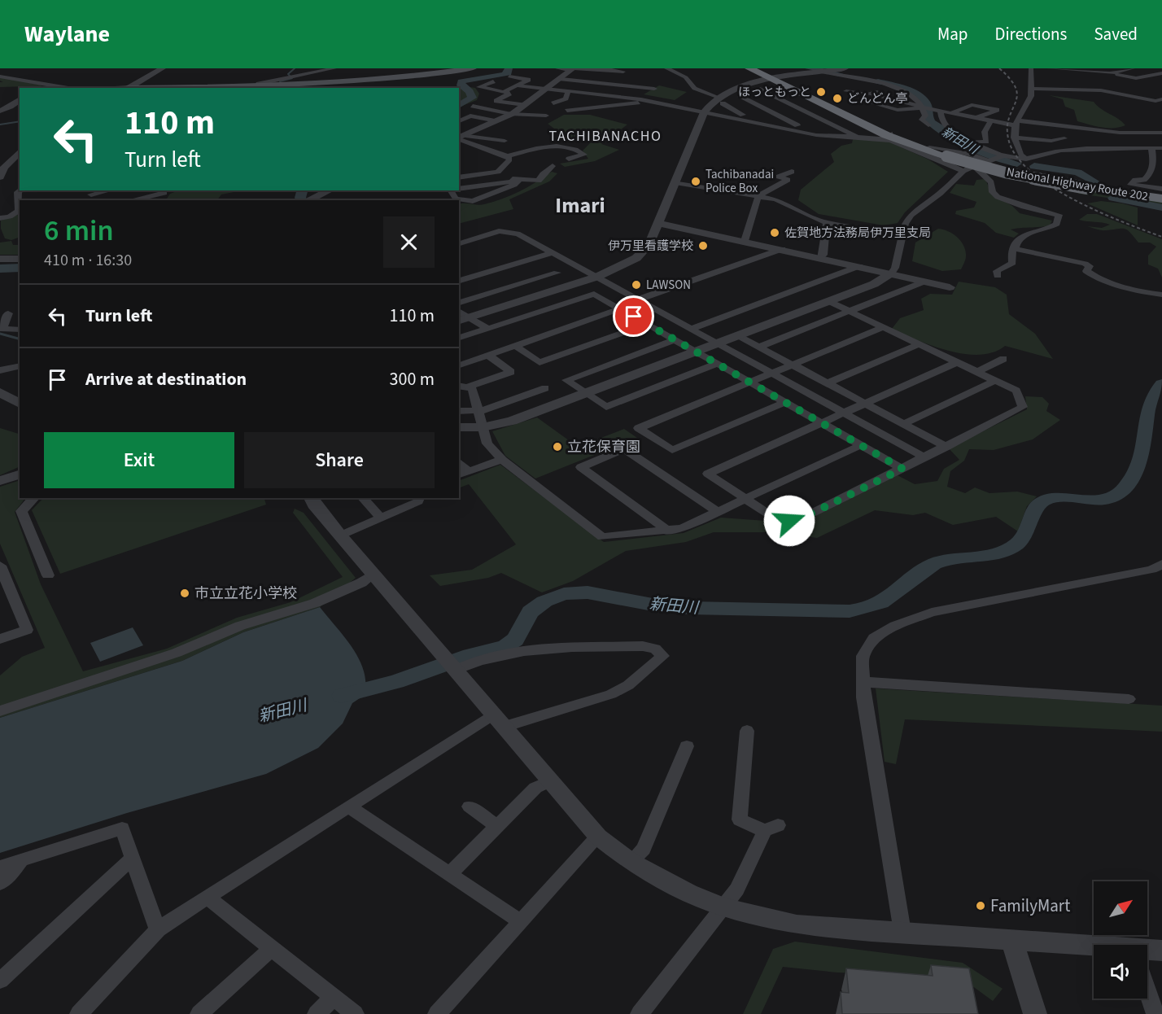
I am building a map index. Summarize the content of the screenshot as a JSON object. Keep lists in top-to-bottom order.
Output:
{
  "streets": {
    "highway": ["National Highway Route 202"]
  },
  "districts": ["TACHIBANACHO", "Imari"],
  "water": ["新田川"],
  "places": [
    "ほっともっと",
    "どんどん亭",
    "Tachibanadai Police Box",
    "佐賀地方法務局伊万里支局",
    "伊万里看護学校",
    "LAWSON",
    "立花保育園",
    "市立立花小学校",
    "FamilyMart"
  ],
  "north": "top right",
  "page": {
    "header": "Waylane",
    "nav": ["Map", "Directions", "Saved"],
    "turn": ["110 m", "Turn left"],
    "heading": ["6 min", "410 m · 16:30"],
    "list": [
      {
        "name": "Turn left",
        "value": "110 m"
      },
      {
        "name": "Arrive at destination",
        "value": "300 m"
      }
    ],
    "buttons": ["Exit", "Share"]
  }
}
